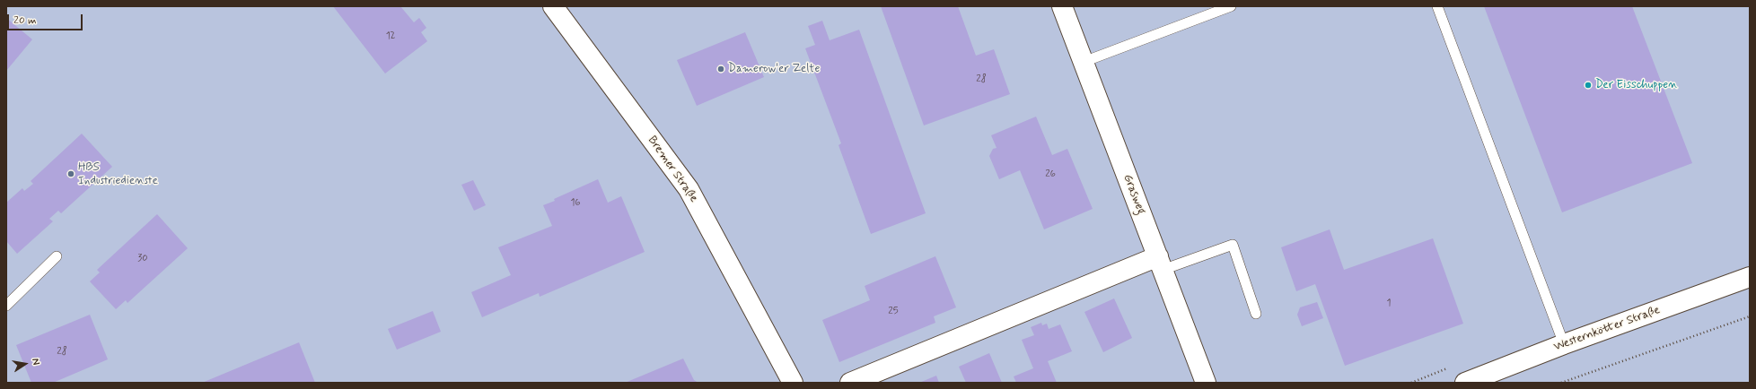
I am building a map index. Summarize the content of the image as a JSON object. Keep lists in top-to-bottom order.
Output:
{
  "streets": {
    "street": ["Bremer Straße", "Grasweg", "Westernkötter Straße"]
  },
  "places": ["Damerow'er Zelte", "Der Eisschuppen", "HBS Industriedienste"],
  "house_numbers": [
    "12",
    "28",
    "26",
    "16",
    "30",
    "1",
    "25",
    "28"
  ],
  "scale_bar": "20 m",
  "north": "right"
}
